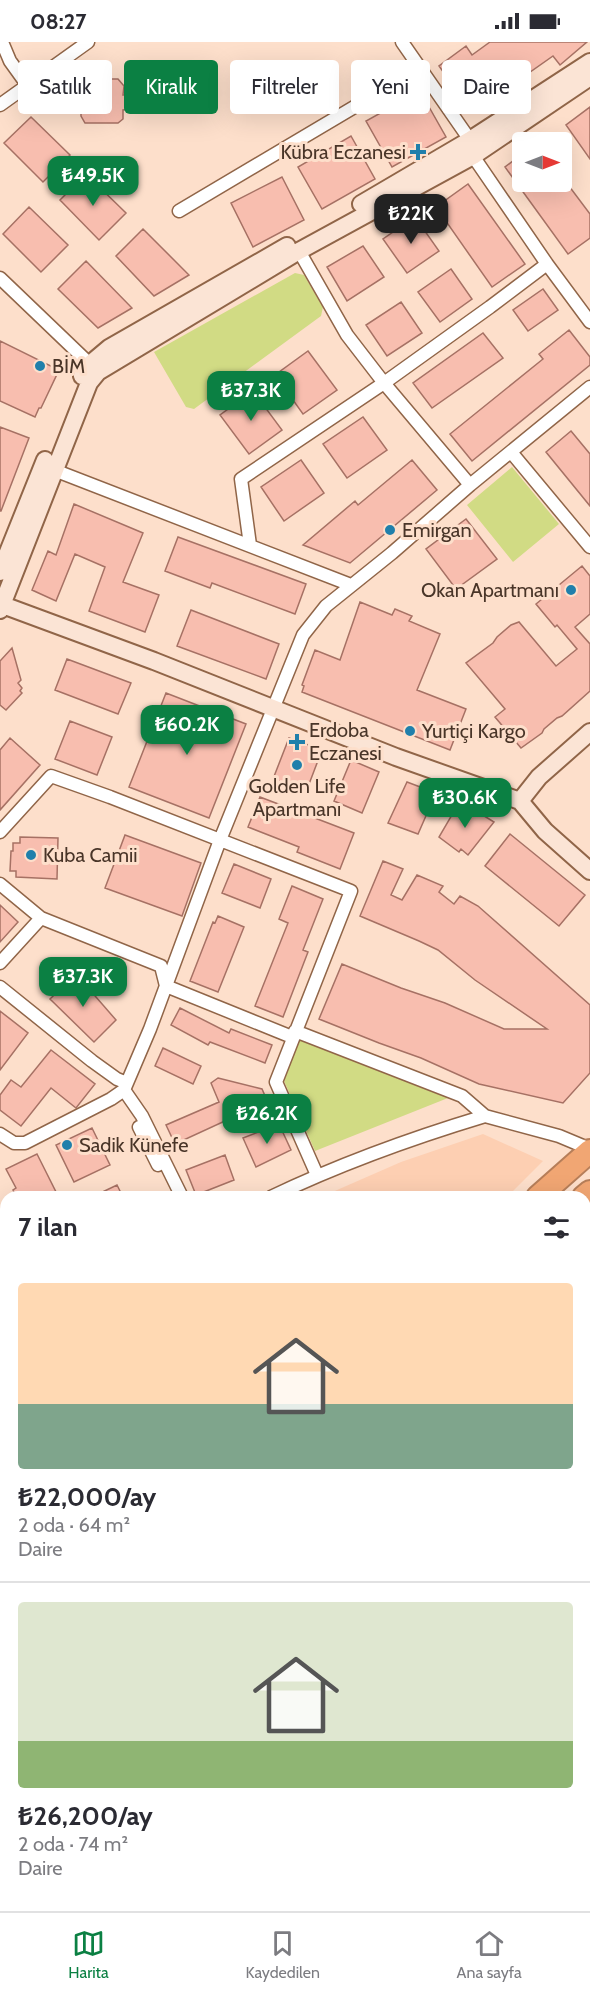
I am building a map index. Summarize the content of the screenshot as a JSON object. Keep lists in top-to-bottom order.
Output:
{
  "places": {
    "health": ["Kübra Eczanesi", "Erdoba Eczanesi"],
    "other": [
      "BİM",
      "Emirgan",
      "Okan Apartmanı",
      "Yurtiçi Kargo",
      "Golden Life Apartmanı",
      "Kuba Camii",
      "Sadik Künefe"
    ]
  },
  "north": "right",
  "page": {
    "status": "08:27",
    "chip": [
      "Satılık",
      "Kiralık",
      "Filtreler",
      "Yeni",
      "Daire"
    ],
    "price": [
      "₺49.5K",
      "₺22K",
      "₺37.3K",
      "₺60.2K",
      "₺30.6K",
      "₺37.3K",
      "₺26.2K"
    ],
    "heading": "7 ilan",
    "list": [
      {
        "name": "₺22,000/ay",
        "note": "2 oda · 64 m² · Daire"
      },
      {
        "name": "₺26,200/ay",
        "note": "2 oda · 74 m² · Daire"
      }
    ],
    "tabs": ["Harita", "Kaydedilen", "Ana sayfa"]
  }
}
